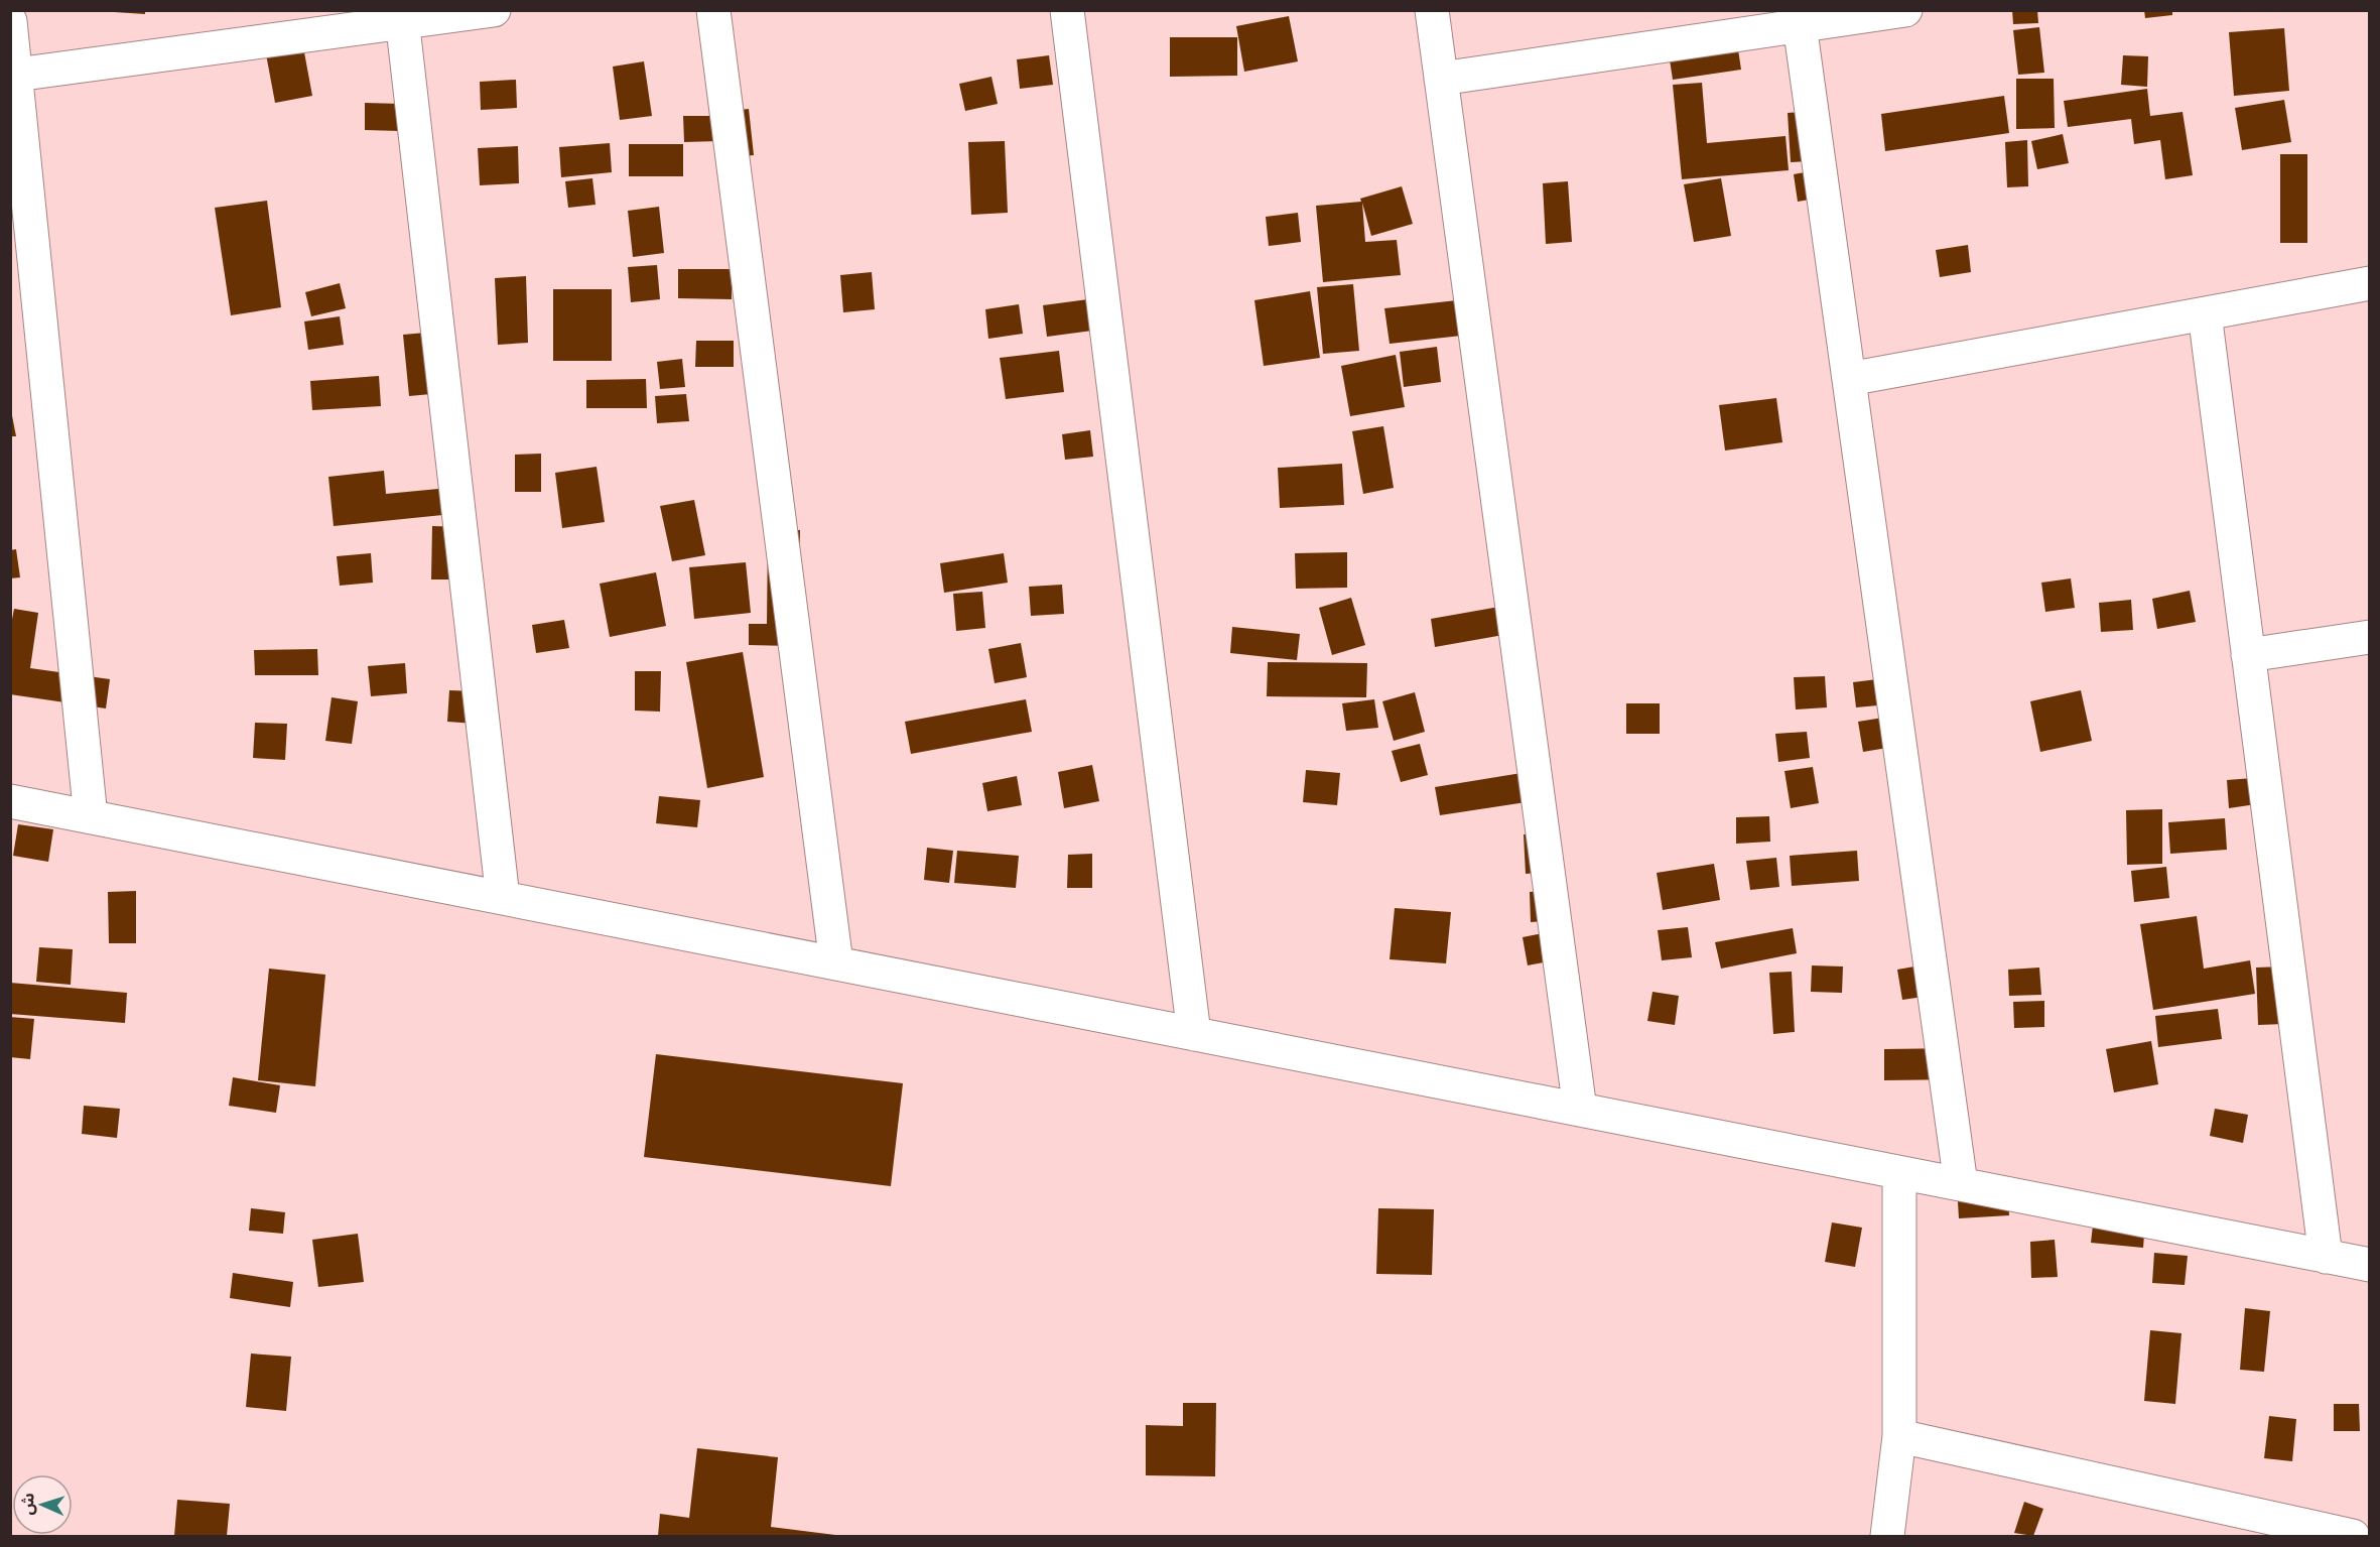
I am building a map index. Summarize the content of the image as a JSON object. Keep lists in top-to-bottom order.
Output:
{
  "north": "left"
}
